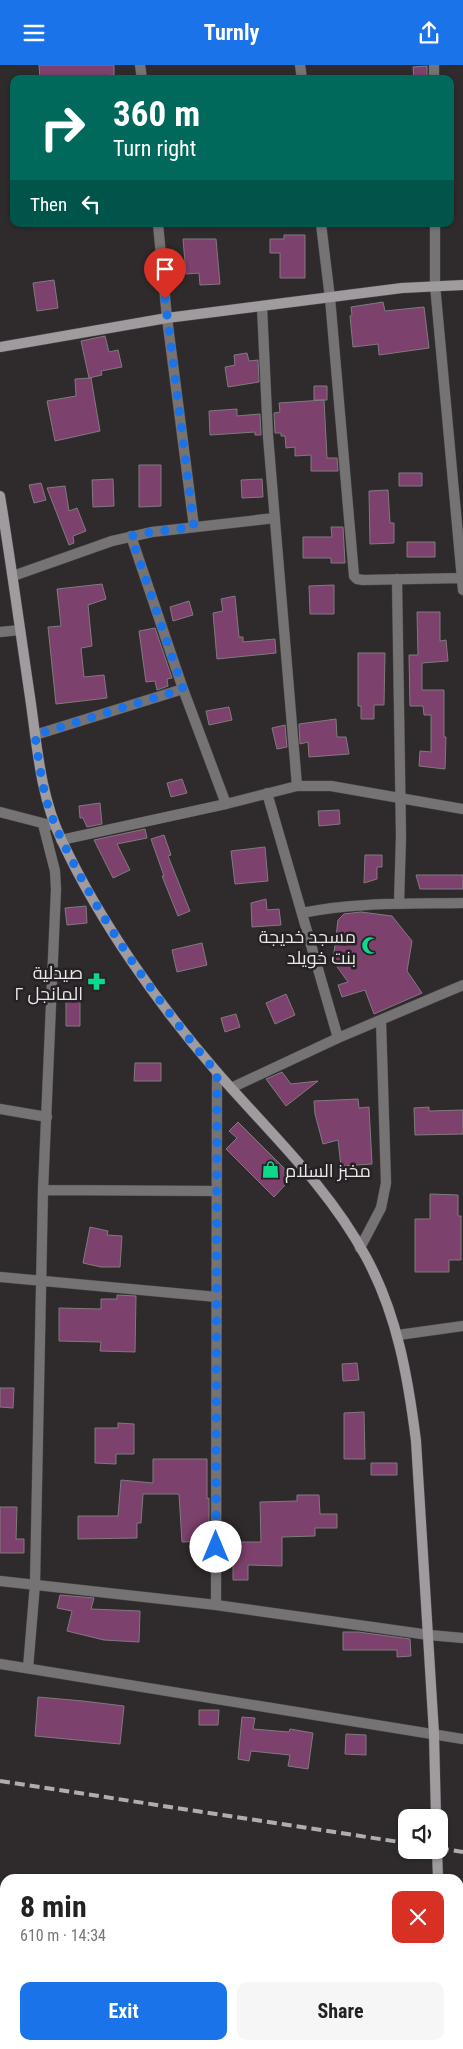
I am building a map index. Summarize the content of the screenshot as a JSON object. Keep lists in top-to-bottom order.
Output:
{
  "places": {
    "mosque": ["مسجد خديجة بنت خويلد"],
    "pharmacy": ["صيدلية المانجل ٢"],
    "shop": ["مخبز السلام"]
  },
  "page": {
    "header": "Turnly",
    "turn": ["360 m", "Turn right"],
    "then": "Then",
    "heading": ["8 min", "610 m · 14:34"],
    "buttons": ["Exit", "Share"]
  }
}
